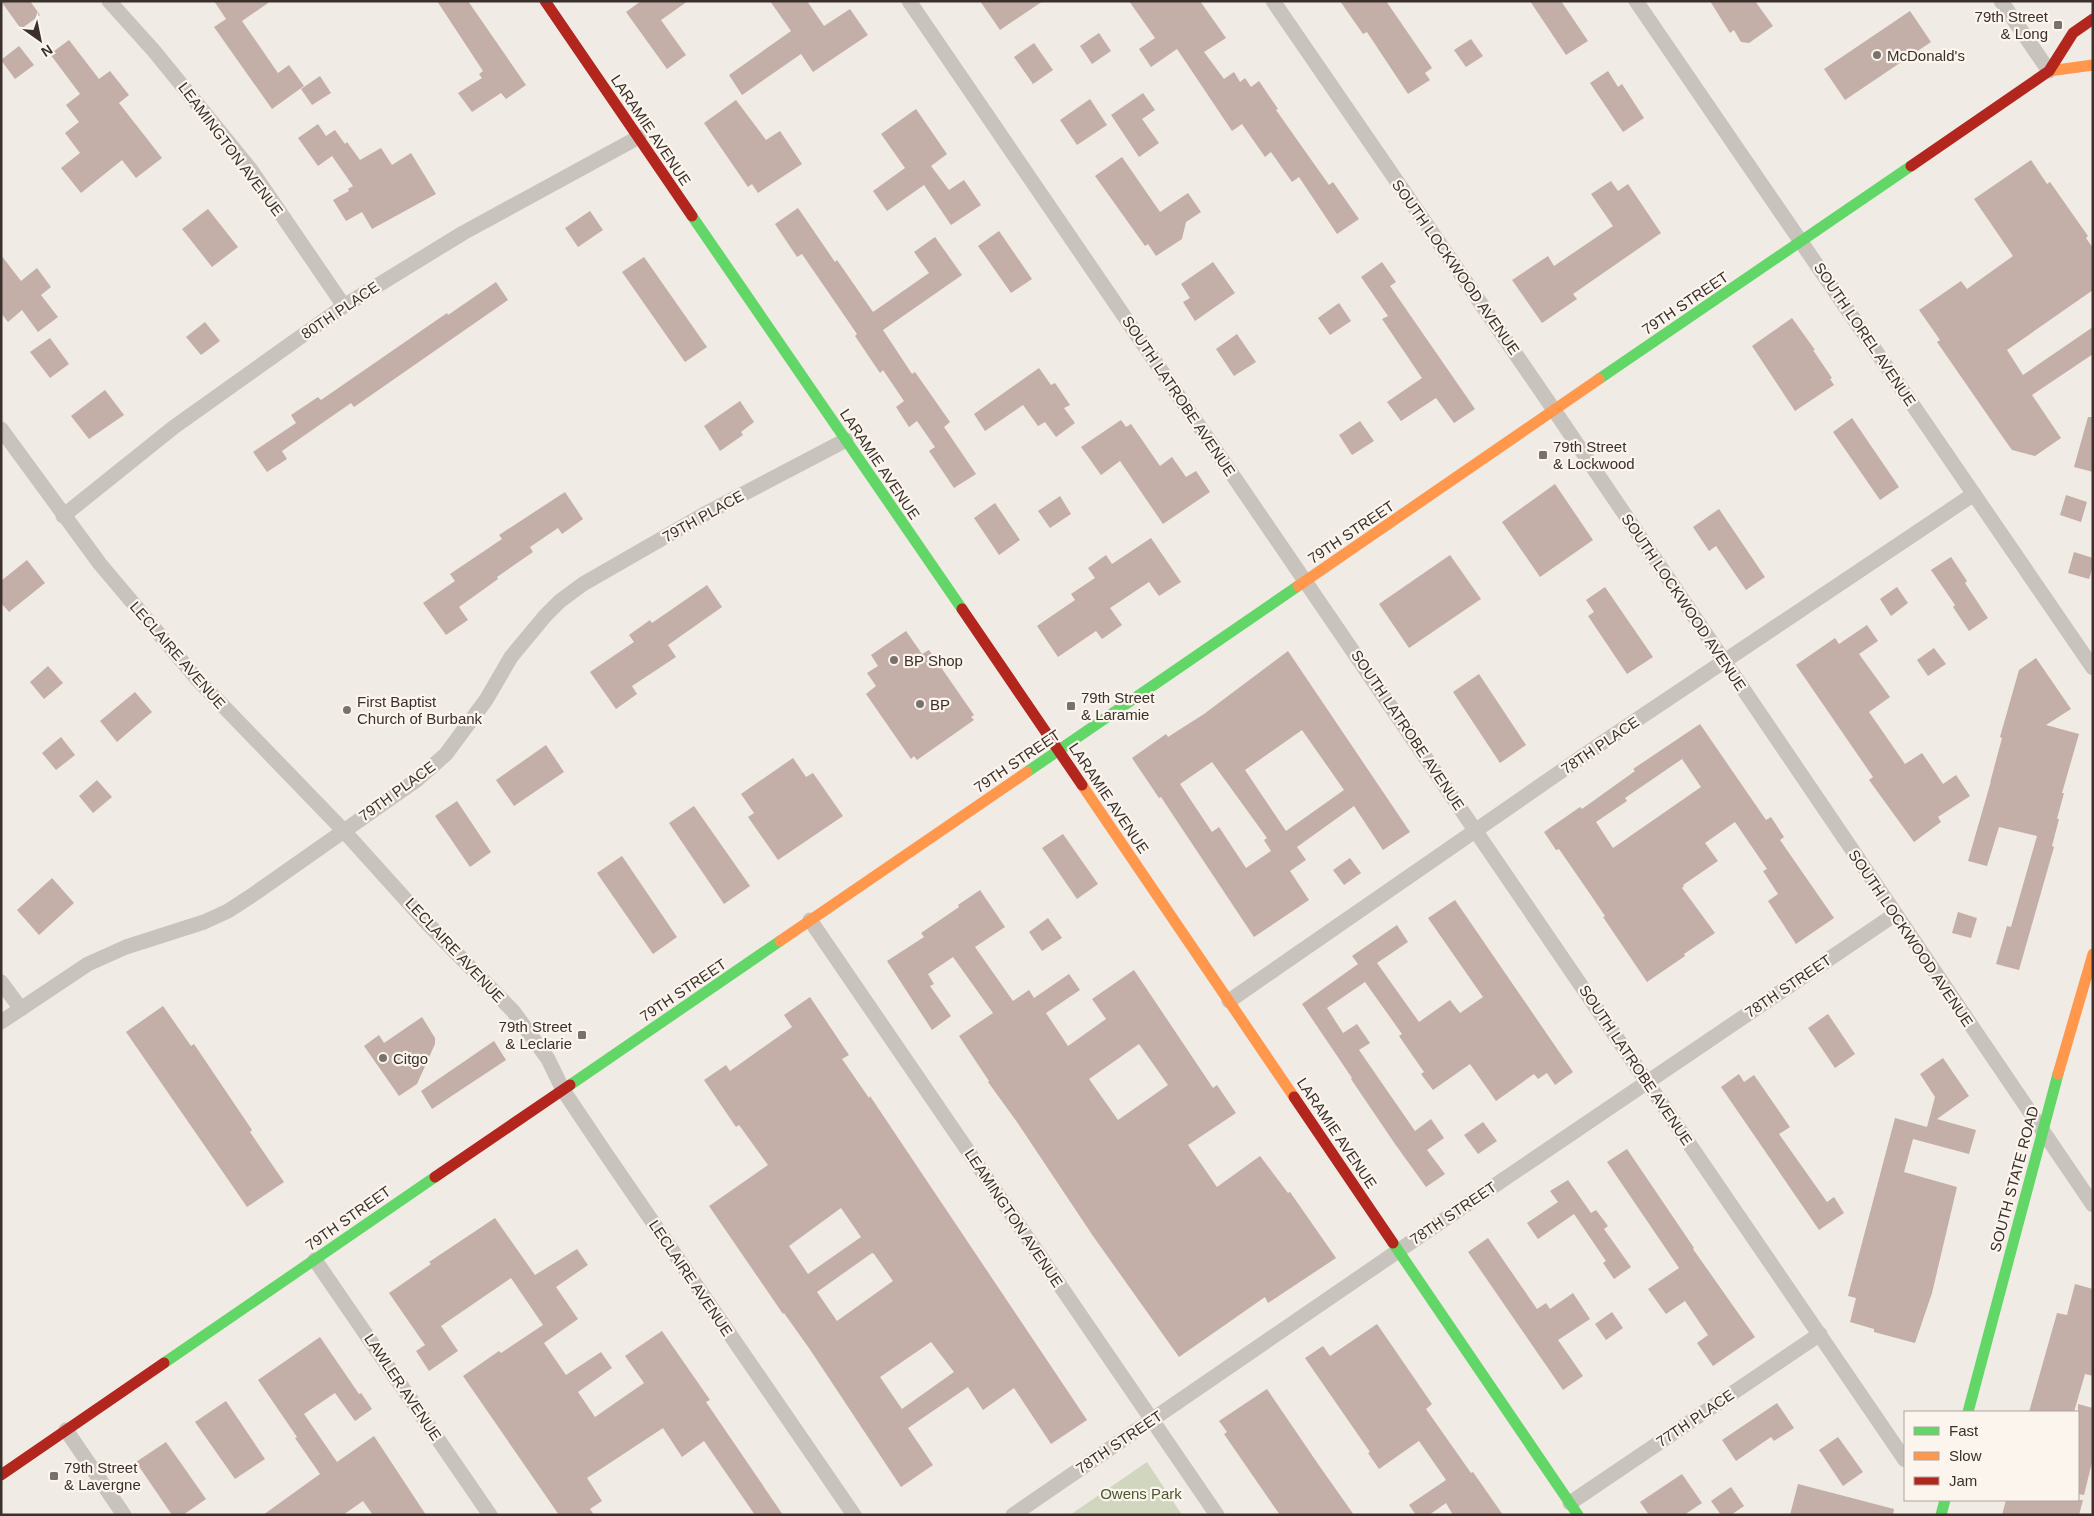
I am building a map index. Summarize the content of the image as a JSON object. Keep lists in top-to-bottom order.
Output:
{
  "streets": {
    "main road": ["LARAMIE AVENUE", "79TH STREET", "SOUTH STATE ROAD"],
    "street": [
      "LEAMINGTON AVENUE",
      "SOUTH LOCKWOOD AVENUE",
      "80TH PLACE",
      "SOUTH LOREL AVENUE",
      "SOUTH LATROBE AVENUE",
      "79TH PLACE",
      "LECLAIRE AVENUE",
      "78TH PLACE",
      "78TH STREET",
      "LAWLER AVENUE",
      "77TH PLACE"
    ]
  },
  "crossings": [
    ["LARAMIE AVENUE", "79TH STREET"],
    ["LARAMIE AVENUE", "80TH PLACE"],
    ["LARAMIE AVENUE", "79TH PLACE"],
    ["LARAMIE AVENUE", "78TH PLACE"],
    ["LARAMIE AVENUE", "78TH STREET"],
    ["LARAMIE AVENUE", "77TH PLACE"],
    ["LEAMINGTON AVENUE", "79TH STREET"],
    ["LEAMINGTON AVENUE", "80TH PLACE"],
    ["LEAMINGTON AVENUE", "78TH STREET"],
    ["SOUTH LOCKWOOD AVENUE", "79TH STREET"],
    ["SOUTH LOCKWOOD AVENUE", "78TH PLACE"],
    ["SOUTH LOCKWOOD AVENUE", "78TH STREET"],
    ["SOUTH LOCKWOOD AVENUE", "SOUTH STATE ROAD"],
    ["79TH STREET", "SOUTH LOREL AVENUE"],
    ["79TH STREET", "SOUTH LATROBE AVENUE"],
    ["79TH STREET", "LECLAIRE AVENUE"],
    ["79TH STREET", "LAWLER AVENUE"],
    ["80TH PLACE", "LECLAIRE AVENUE"],
    ["SOUTH LOREL AVENUE", "78TH PLACE"],
    ["SOUTH LATROBE AVENUE", "78TH PLACE"],
    ["SOUTH LATROBE AVENUE", "78TH STREET"],
    ["SOUTH LATROBE AVENUE", "77TH PLACE"],
    ["79TH PLACE", "LECLAIRE AVENUE"]
  ],
  "parks": ["Owens Park"],
  "places": {
    "transit": [
      "79th Street & Long",
      "79th Street & Lockwood",
      "79th Street & Laramie",
      "79th Street & Leclarie",
      "79th Street & Lavergne"
    ],
    "other": [
      "McDonald's",
      "BP Shop",
      "BP",
      "First Baptist Church of Burbank",
      "Citgo"
    ]
  },
  "legend": ["Fast", "Slow", "Jam"],
  "north": "bottom right"
}
